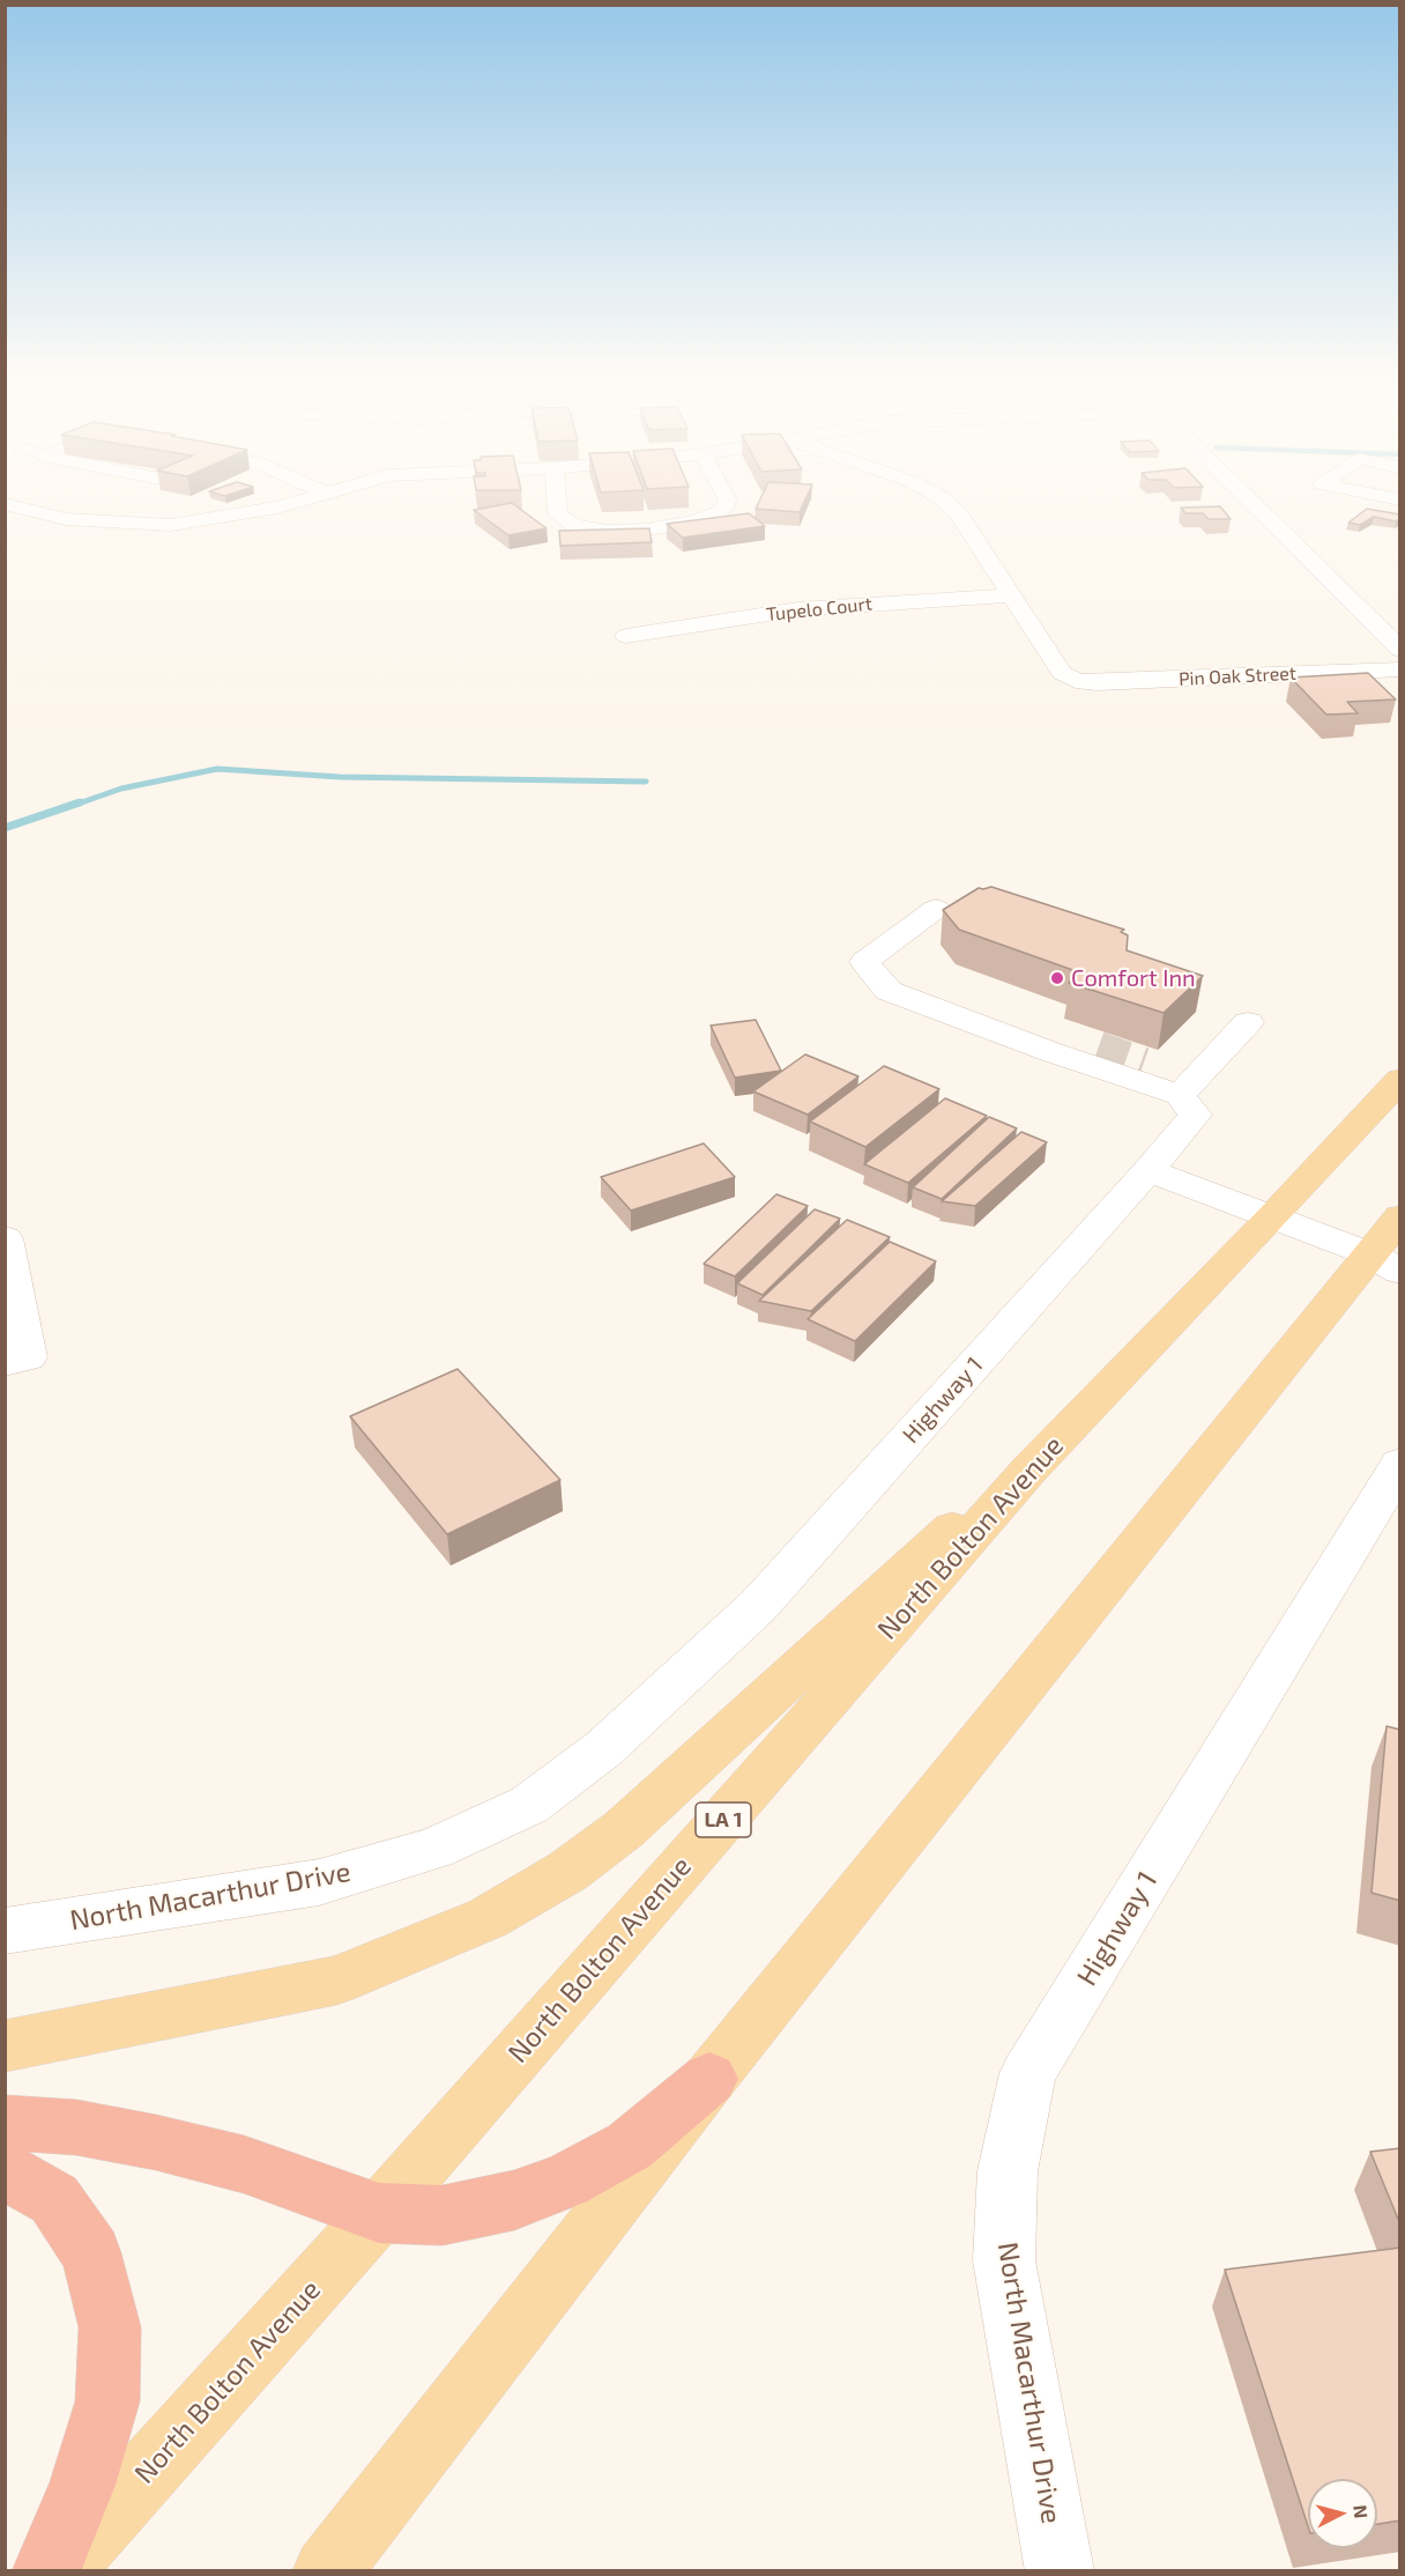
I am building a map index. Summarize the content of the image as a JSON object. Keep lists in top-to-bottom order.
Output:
{
  "streets": {
    "main road": ["North Bolton Avenue", "LA 1"],
    "street": [
      "Tupelo Court",
      "Pin Oak Street",
      "Highway 1",
      "North Macarthur Drive"
    ]
  },
  "crossings": [
    ["Tupelo Court", "Pin Oak Street"],
    ["Highway 1", "North Macarthur Drive"]
  ],
  "places": ["Comfort Inn"],
  "north": "right"
}
